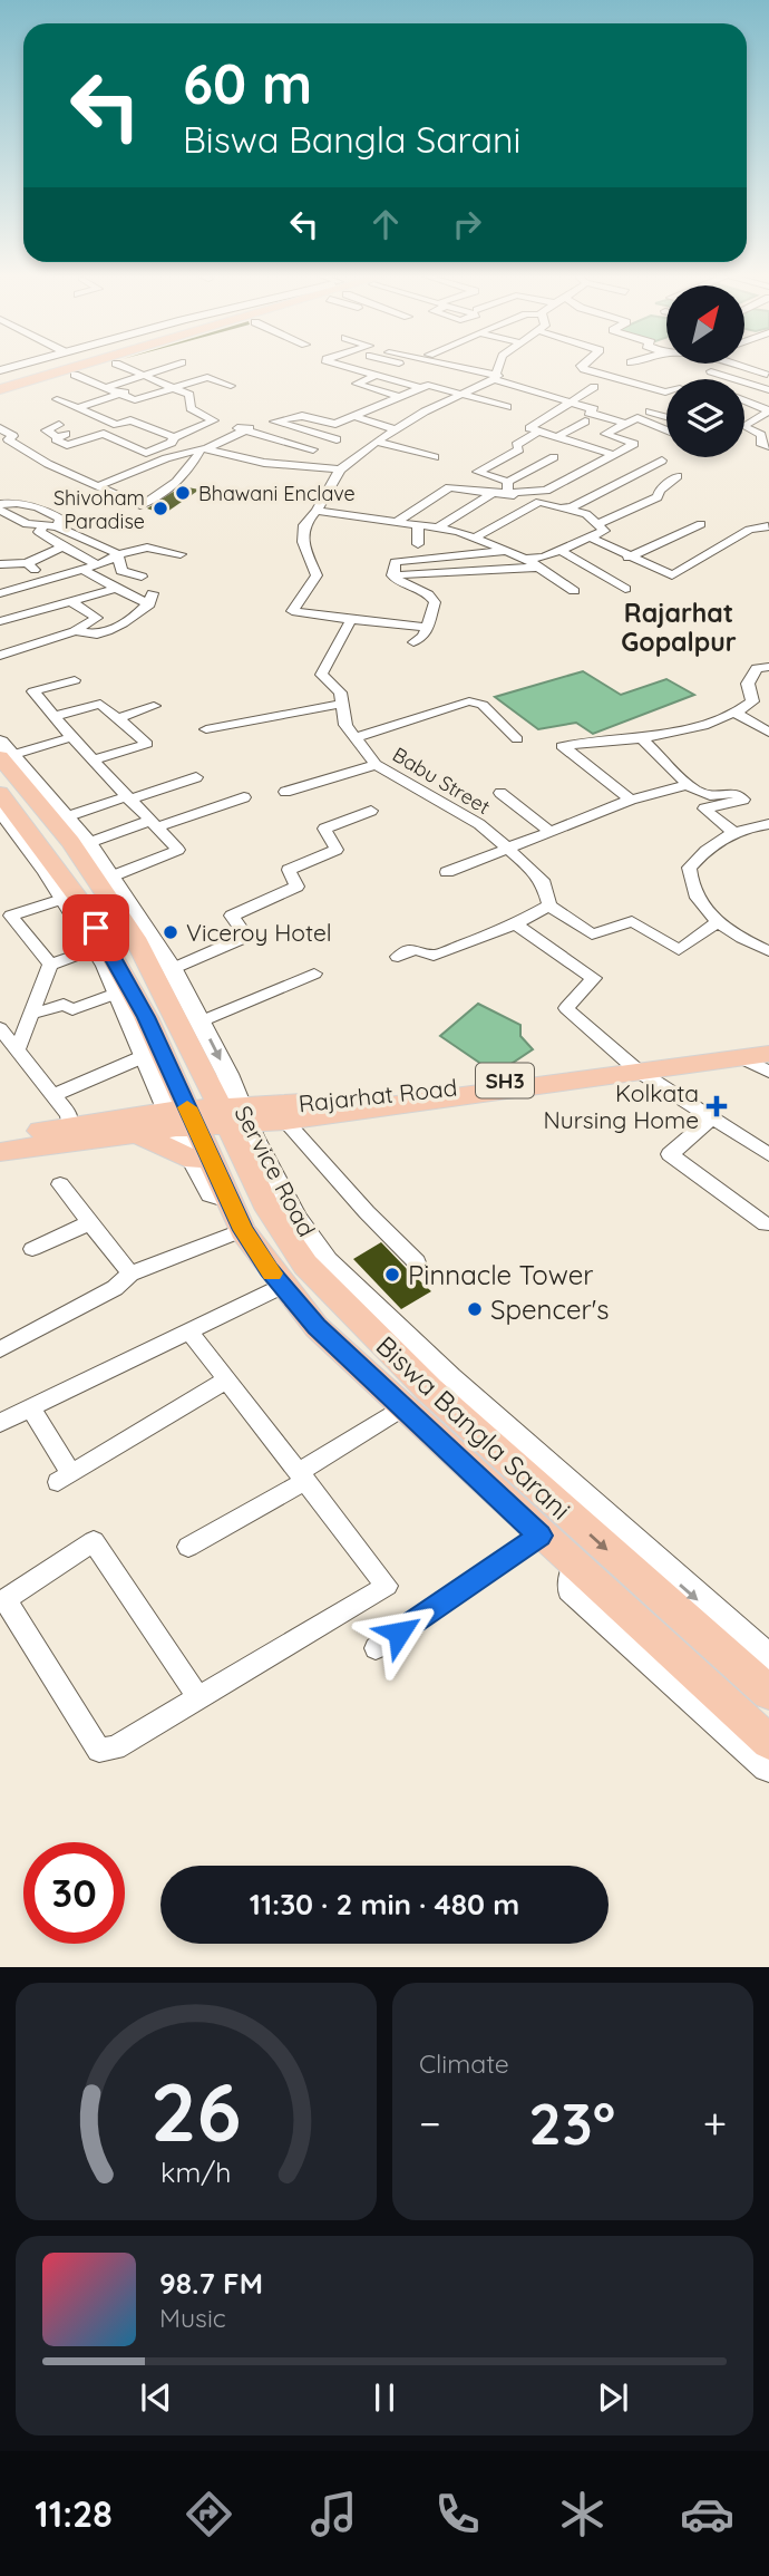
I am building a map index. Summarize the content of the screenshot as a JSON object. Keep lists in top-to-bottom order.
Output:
{
  "streets": {
    "main road": ["SH3", "Rajarhat Road", "Biswa Bangla Sarani"],
    "street": ["Babu Street", "Service Road"]
  },
  "crossings": [
    ["SH3", "Rajarhat Road"],
    ["SH3", "Service Road"],
    ["SH3", "Biswa Bangla Sarani"],
    ["Rajarhat Road", "Service Road"],
    ["Rajarhat Road", "Biswa Bangla Sarani"],
    ["Service Road", "Biswa Bangla Sarani"]
  ],
  "districts": ["Rajarhat Gopalpur"],
  "places": {
    "other": [
      "Bhawani Enclave",
      "Shivoham Paradise",
      "Viceroy Hotel",
      "Pinnacle Tower",
      "Spencer's"
    ],
    "health": ["Kolkata Nursing Home"]
  },
  "north": "top right",
  "page": {
    "turn": ["60 m", "Biswa Bangla Sarani"],
    "limit": "30",
    "trip": "11:30 · 2 min · 480 m",
    "tile": "Climate",
    "heat": ["−", "23°", "+"],
    "song": ["98.7 FM", "Music"],
    "tabs": "11:28",
    "gauge": ["26", "km/h"]
  }
}
